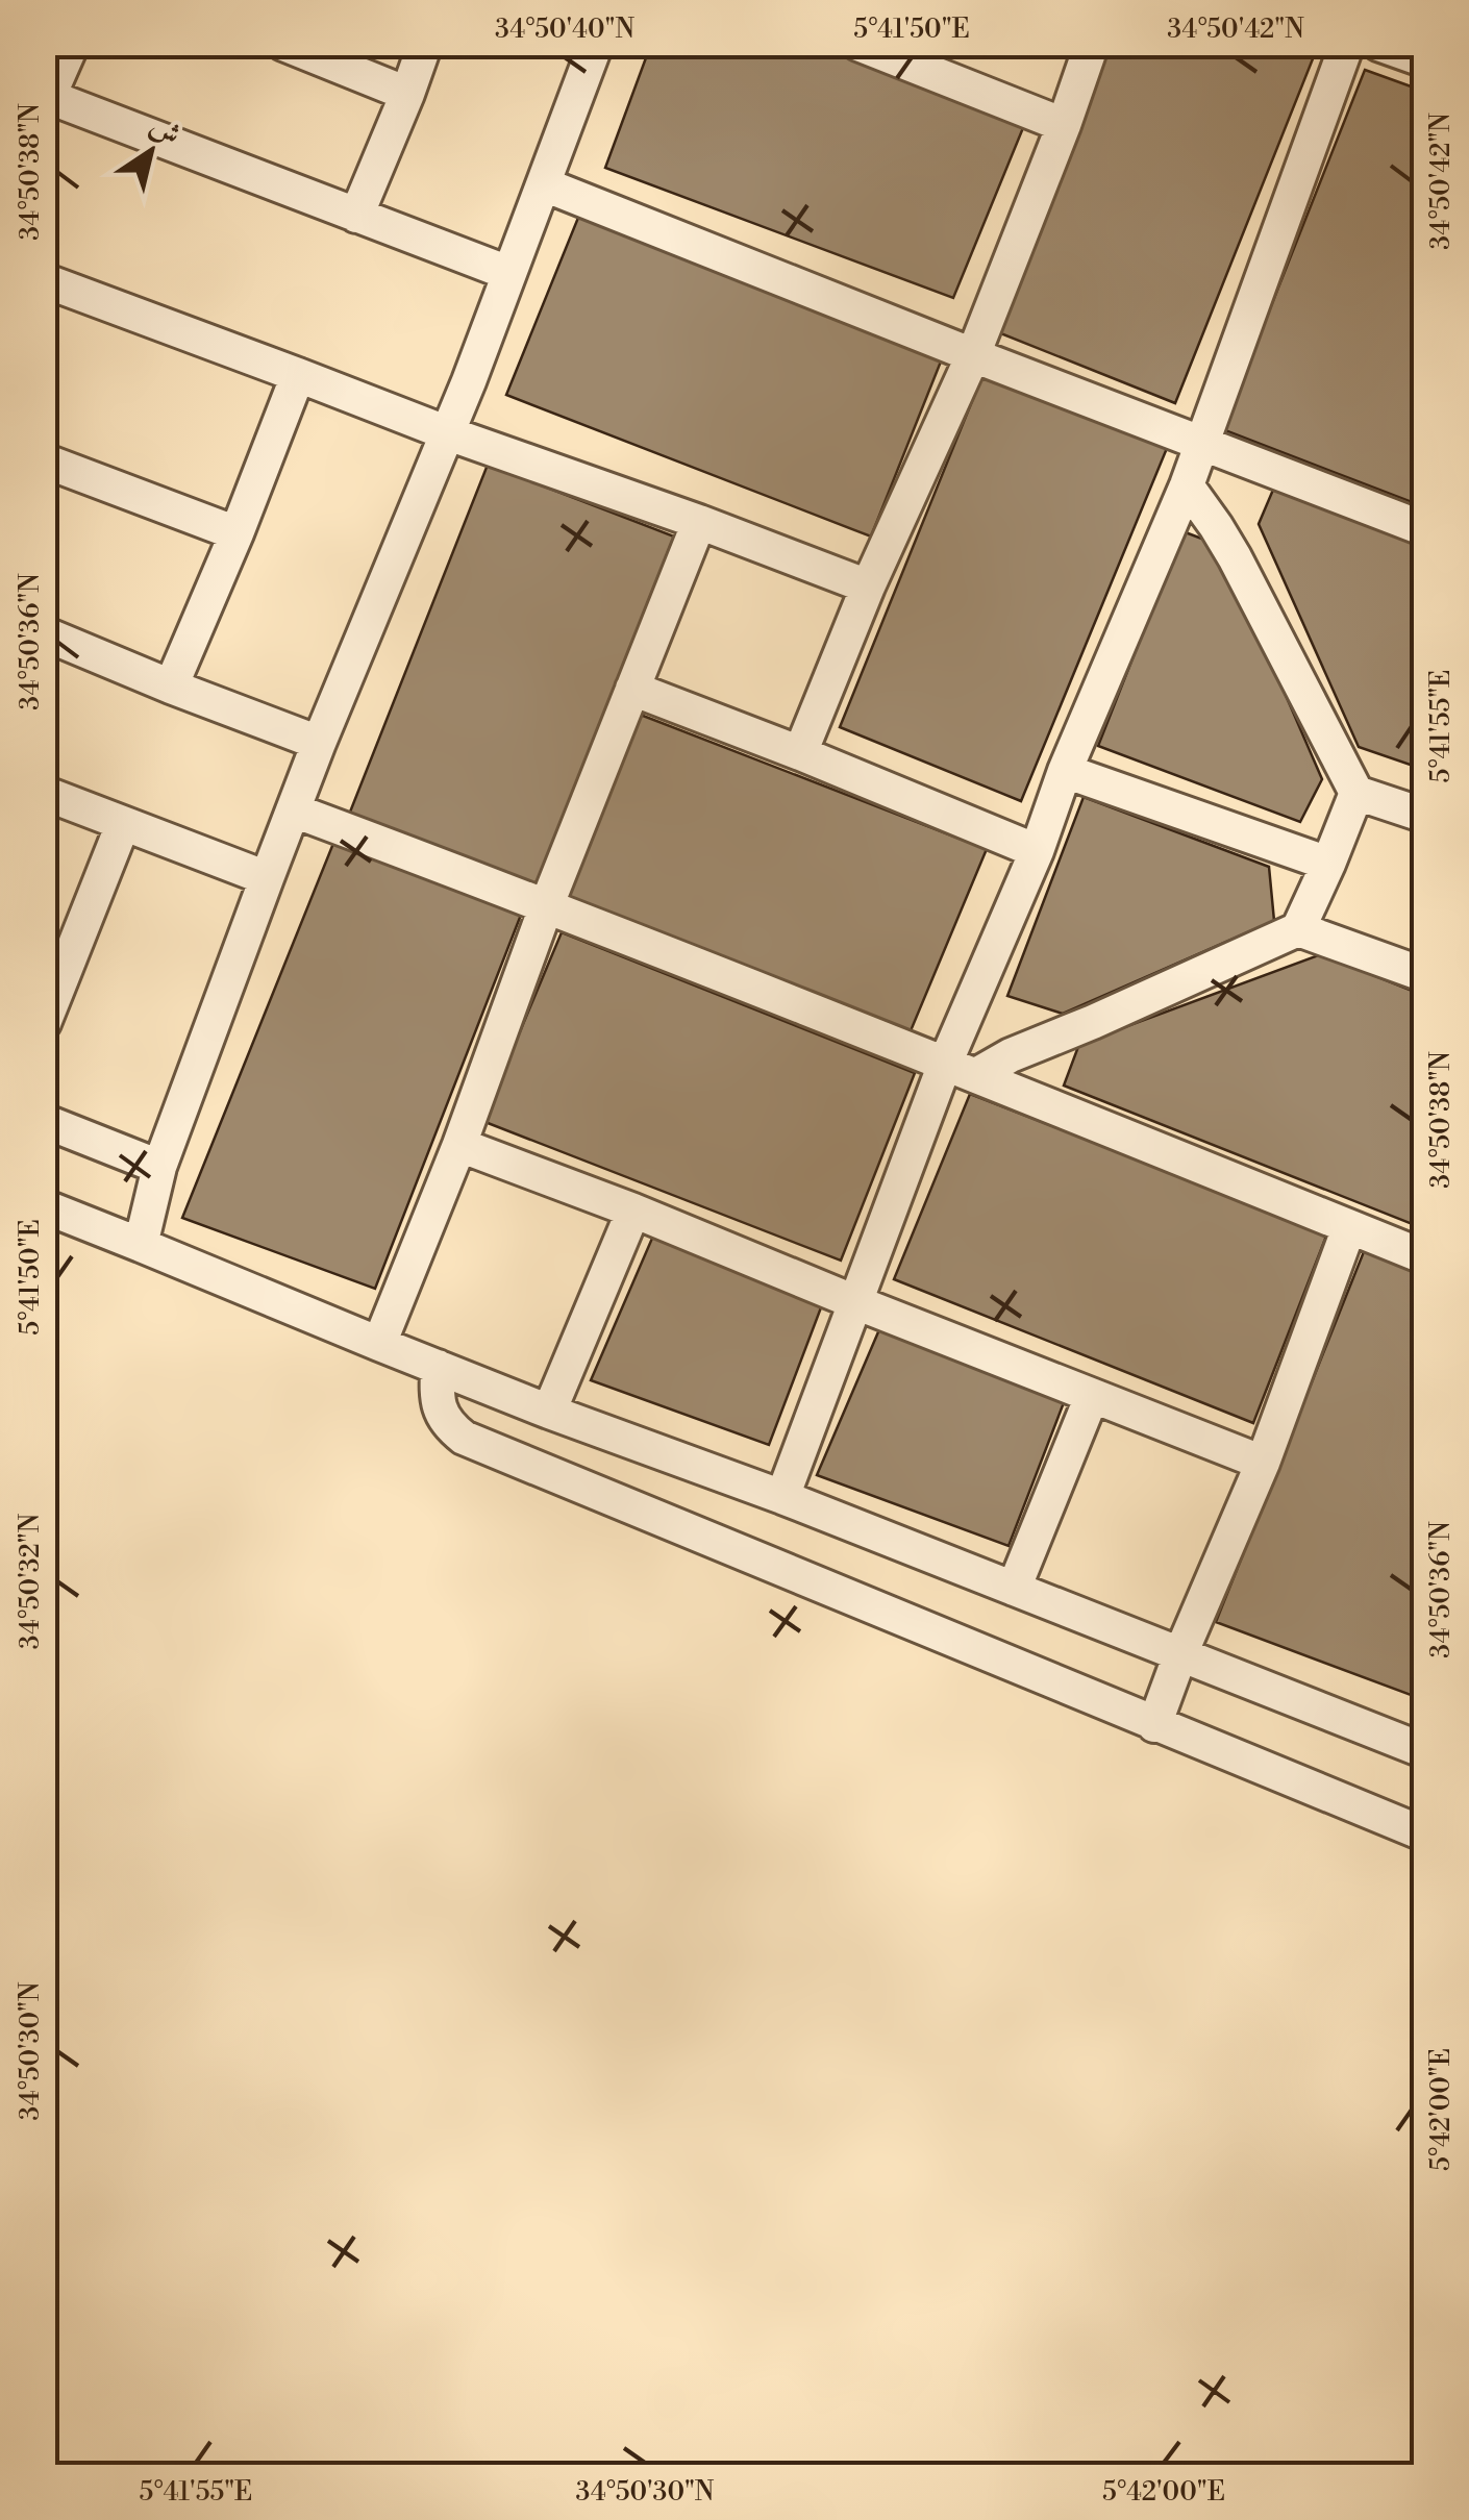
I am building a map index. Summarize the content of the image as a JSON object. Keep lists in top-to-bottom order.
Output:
{
  "north": "top right",
  "coordinates": [
    "34°50'40\"N",
    "5°41'50\"E",
    "34°50'42\"N",
    "34°50'38\"N",
    "34°50'36\"N",
    "5°41'55\"E",
    "34°50'32\"N",
    "34°50'30\"N",
    "5°42'00\"E"
  ]
}
